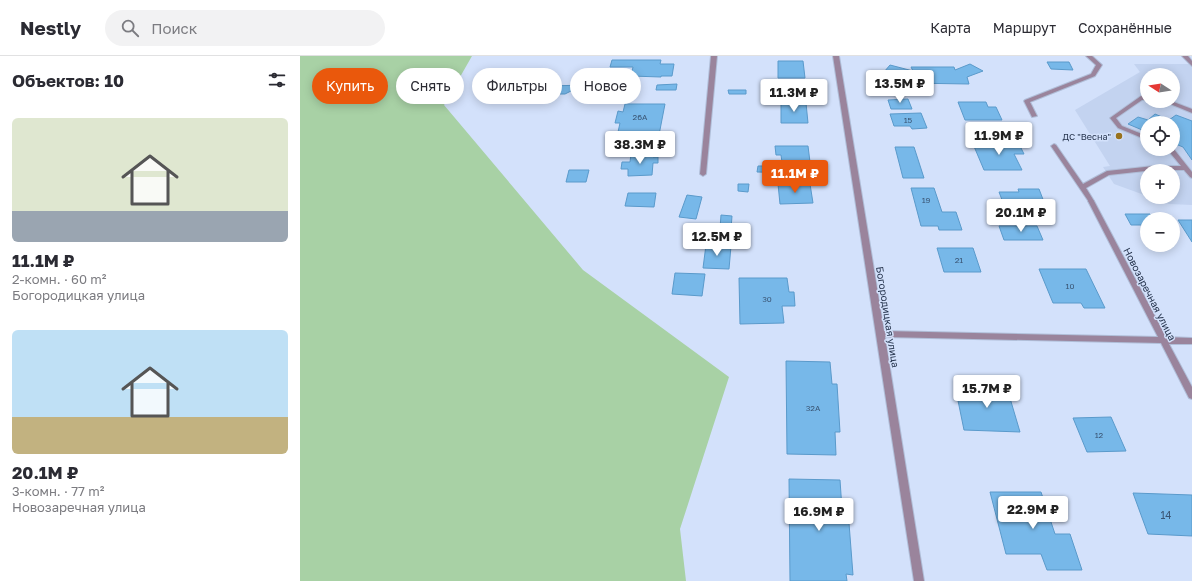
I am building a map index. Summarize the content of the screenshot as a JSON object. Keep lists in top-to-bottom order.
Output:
{
  "streets": {
    "street": ["Новозаречная улица", "Богородицкая улица"]
  },
  "places": ["ДС \"Весна\""],
  "house_numbers": [
    "26А",
    "15",
    "19",
    "21",
    "10",
    "30",
    "32А",
    "12",
    "14"
  ],
  "north": "left",
  "page": {
    "header": "Nestly",
    "search": "Поиск",
    "nav": ["Карта", "Маршрут", "Сохранённые"],
    "heading": "Объектов: 10",
    "map_buttons": ["+", "−"],
    "chip": [
      "Купить",
      "Снять",
      "Фильтры",
      "Новое"
    ],
    "price": [
      "13.5M ₽",
      "11.3M ₽",
      "11.9M ₽",
      "38.3M ₽",
      "11.1M ₽",
      "20.1M ₽",
      "12.5M ₽",
      "15.7M ₽",
      "22.9M ₽",
      "16.9M ₽"
    ],
    "list": [
      {
        "name": "11.1M ₽",
        "note": "2-комн. · 60 m² · Богородицкая улица"
      },
      {
        "name": "20.1M ₽",
        "note": "3-комн. · 77 m² · Новозаречная улица"
      }
    ]
  }
}
